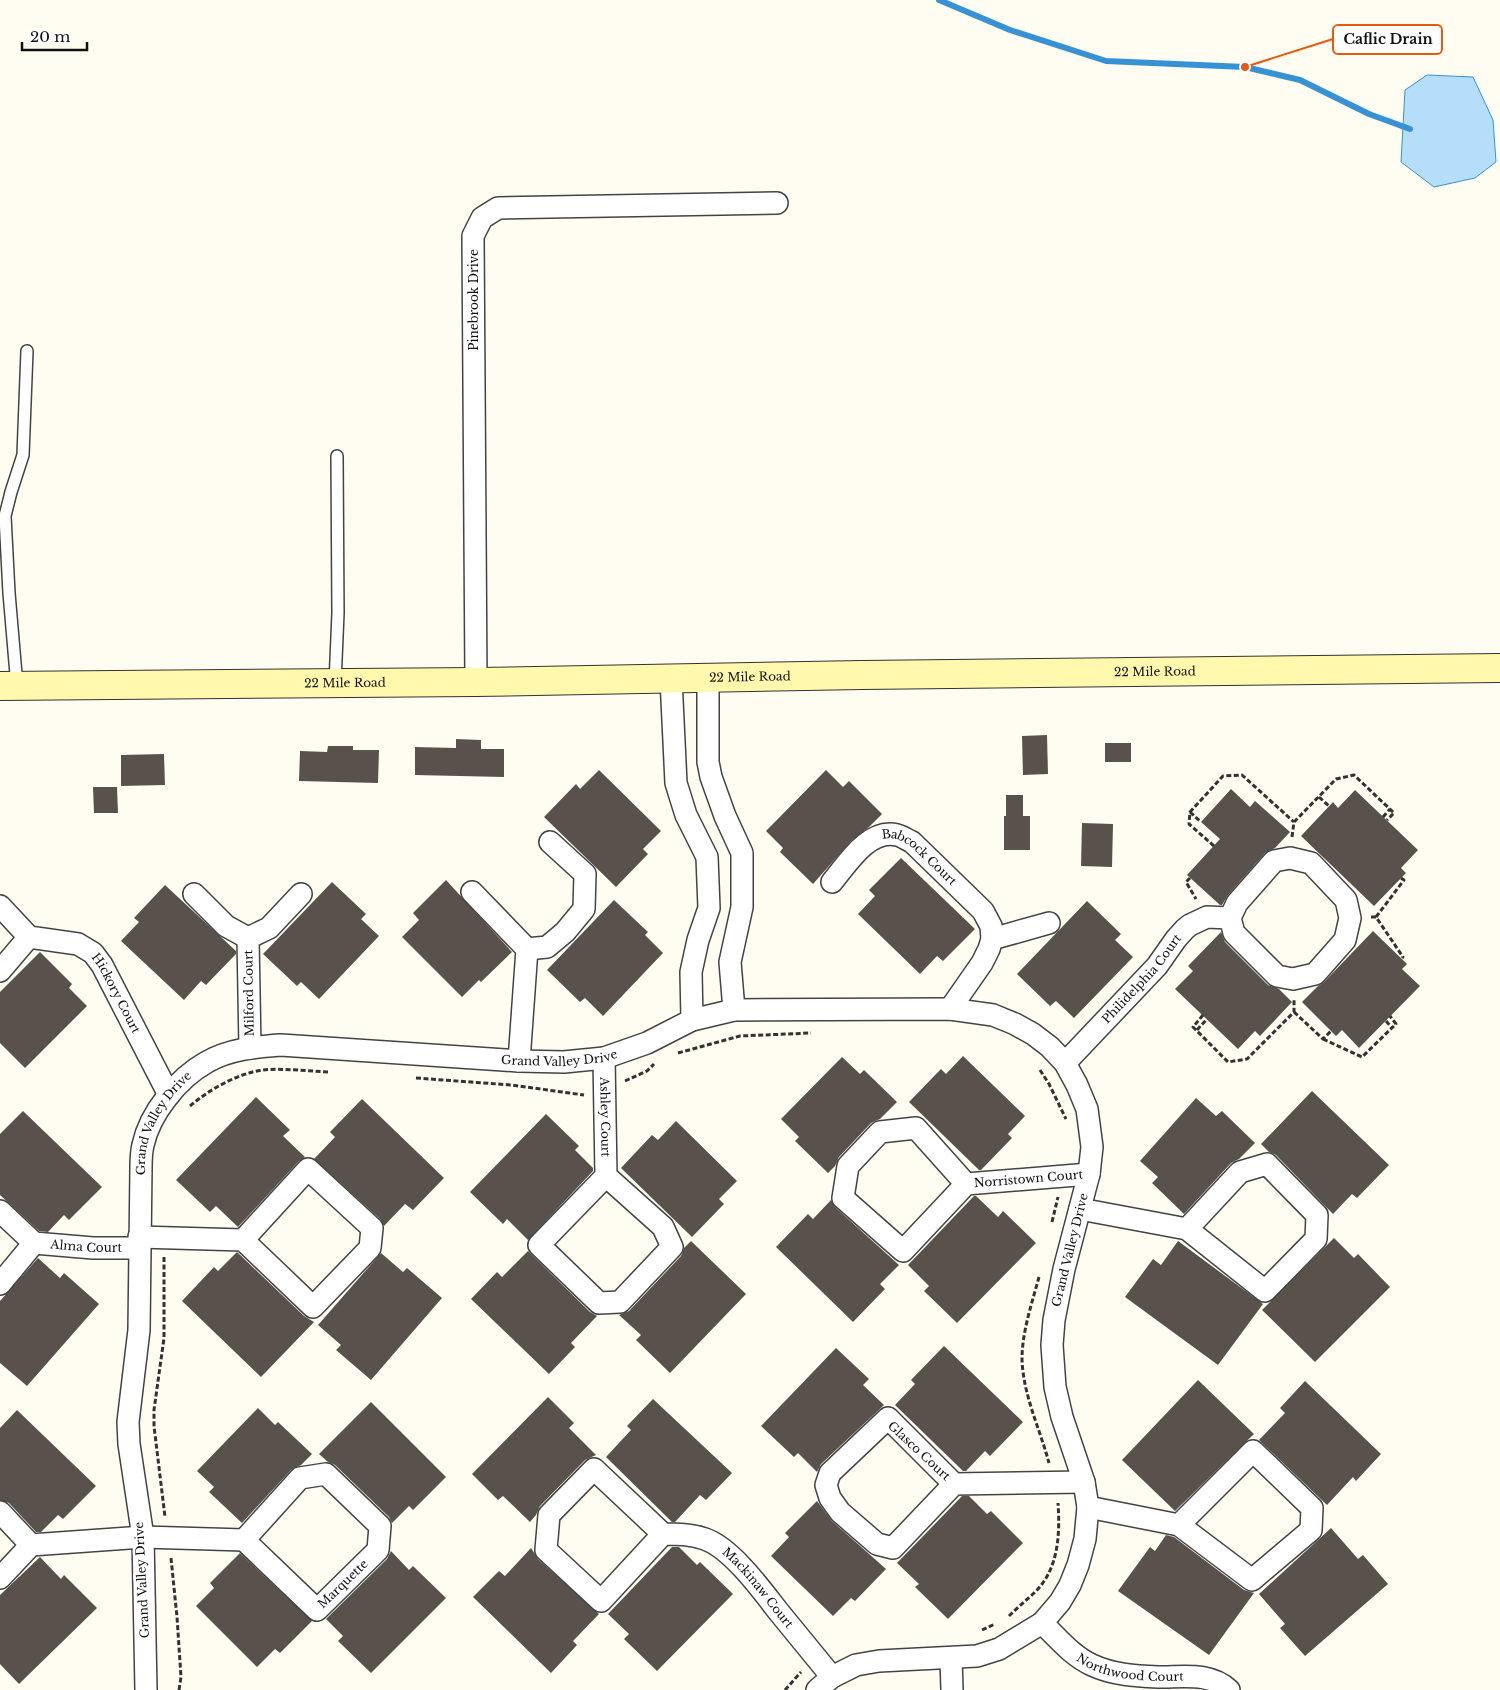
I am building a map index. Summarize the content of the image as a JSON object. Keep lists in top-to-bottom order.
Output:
{
  "streets": {
    "street": [
      "Pinebrook Drive",
      "22 Mile Road",
      "Babcock Court",
      "Philidelphia Court",
      "Milford Court",
      "Hickory Court",
      "Grand Valley Drive",
      "Ashley Court",
      "Norristown Court",
      "Alma Court",
      "Glasco Court",
      "Marquette",
      "Mackinaw Court",
      "Northwood Court"
    ]
  },
  "crossings": [
    ["Pinebrook Drive", "22 Mile Road"],
    ["Philidelphia Court", "Grand Valley Drive"],
    ["Milford Court", "Grand Valley Drive"],
    ["Hickory Court", "Grand Valley Drive"],
    ["Grand Valley Drive", "Ashley Court"],
    ["Grand Valley Drive", "Norristown Court"],
    ["Grand Valley Drive", "Alma Court"],
    ["Grand Valley Drive", "Glasco Court"],
    ["Grand Valley Drive", "Mackinaw Court"],
    ["Grand Valley Drive", "Northwood Court"]
  ],
  "places": ["Caflic Drain"],
  "scale_bar": "20 m"
}
